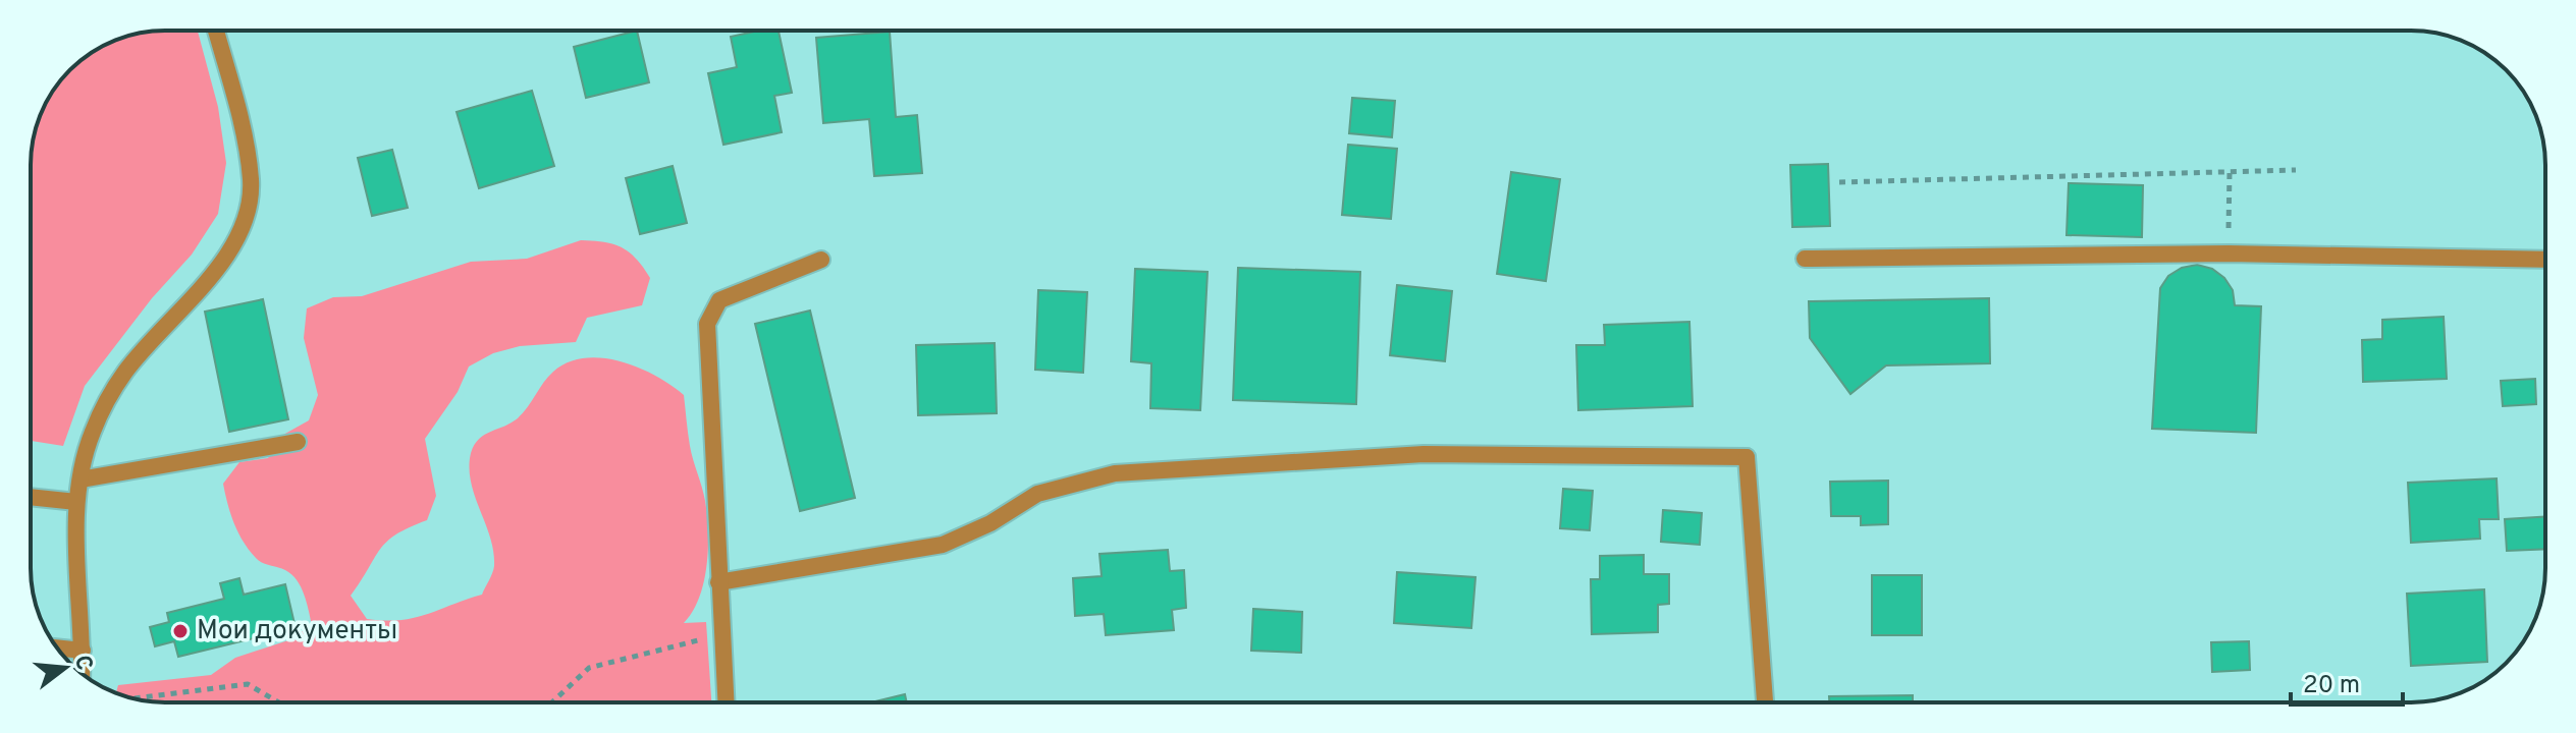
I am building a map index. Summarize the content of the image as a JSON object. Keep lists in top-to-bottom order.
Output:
{
  "places": ["Мои документы"],
  "scale_bar": "20 m",
  "north": "right"
}
